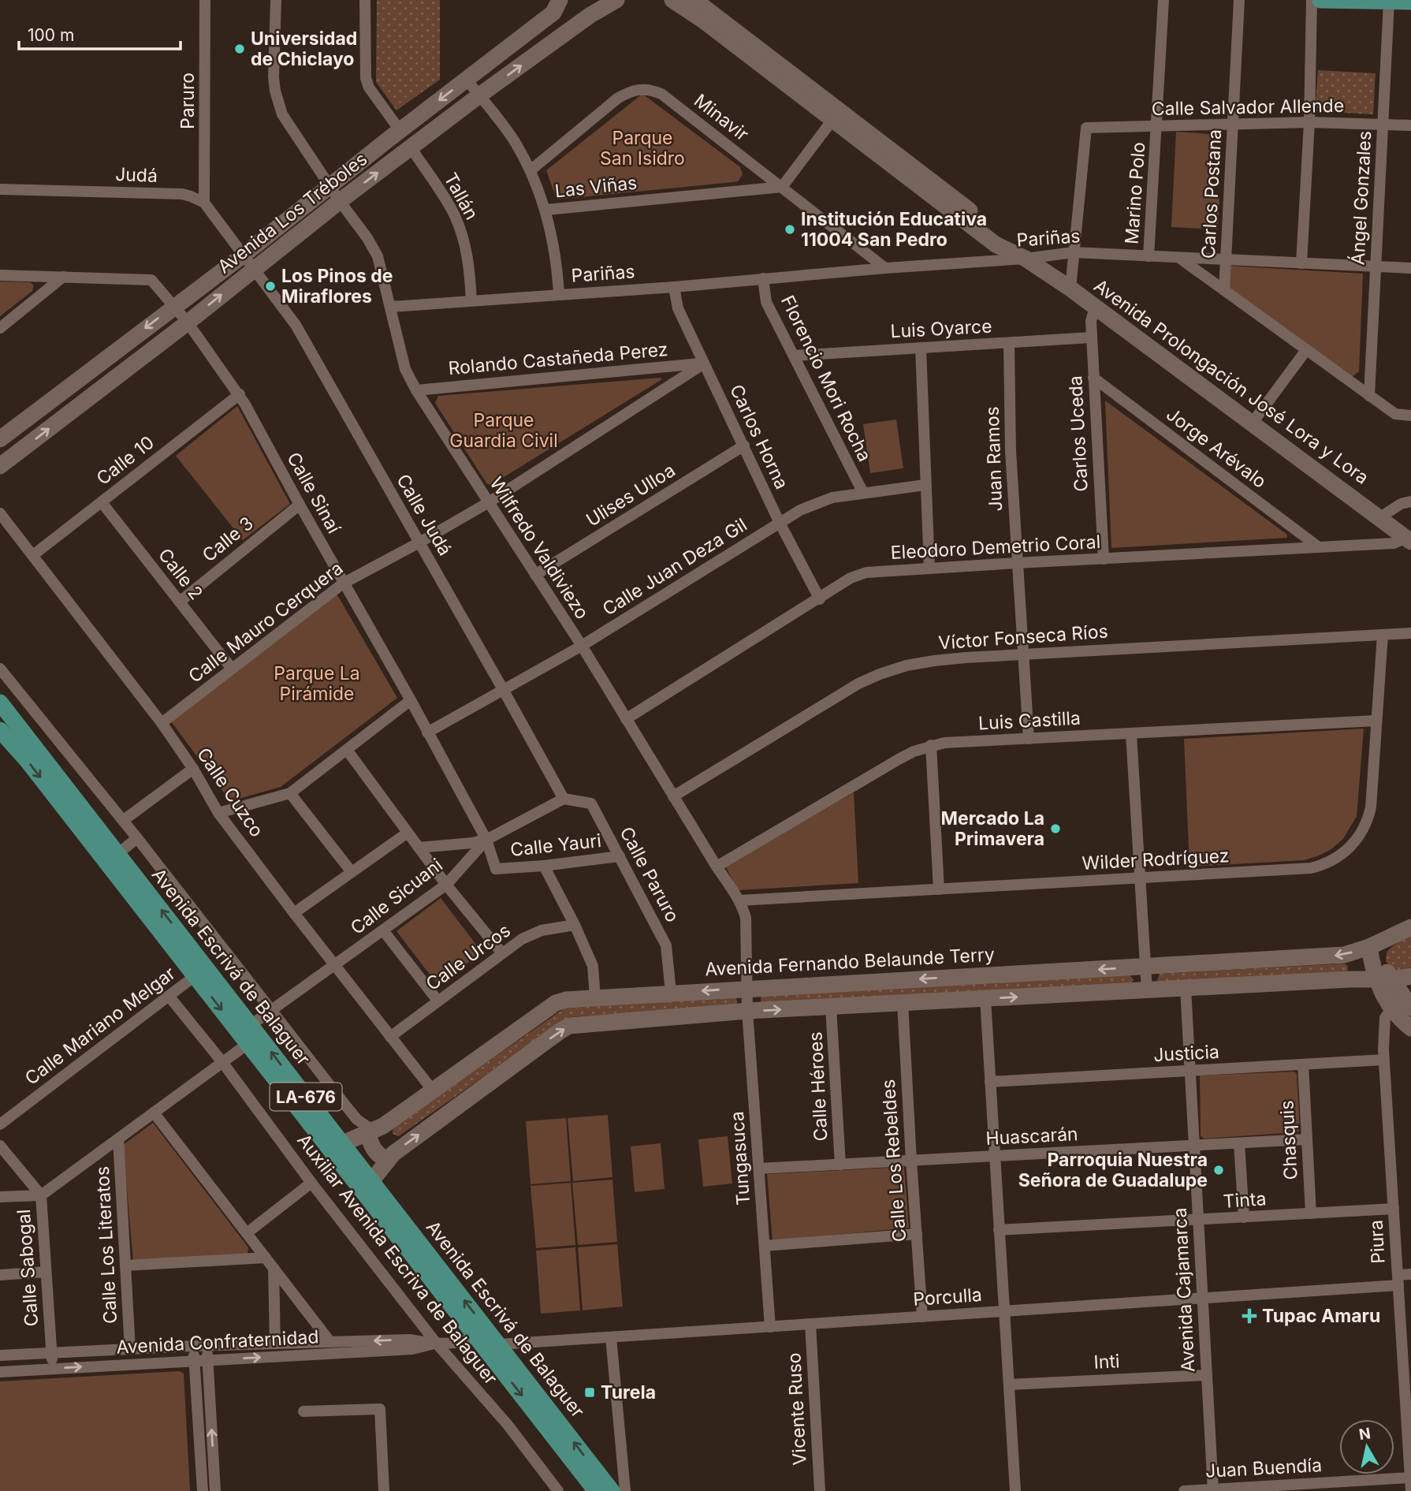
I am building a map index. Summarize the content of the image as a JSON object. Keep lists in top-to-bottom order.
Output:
{
  "streets": {
    "main road": [
      "Avenida Los Tréboles",
      "Avenida Prolongación José Lora y Lora",
      "Avenida Fernando Belaunde Terry",
      "Avenida Escrivá de Balaguer",
      "LA-676"
    ],
    "street": [
      "Paruro",
      "Calle Salvador Allende",
      "Minavir",
      "Judá",
      "Las Viñas",
      "Marino Polo",
      "Carlos Postana",
      "Tallán",
      "Ángel Gonzales",
      "Pariñas",
      "Luis Oyarce",
      "Rolando Castañeda Perez",
      "Florencio Mori Rocha",
      "Carlos Uceda",
      "Carlos Horna",
      "Jorge Arévalo",
      "Juan Ramos",
      "Calle 10",
      "Calle Sinaí",
      "Ulises Ulloa",
      "Calle Judá",
      "Calle 3",
      "Eleodoro Demetrio Coral",
      "Wilfredo Valdiviezo",
      "Calle Juan Deza Gil",
      "Calle 2",
      "Calle Mauro Cerquera",
      "Víctor Fonseca Ríos",
      "Luis Castilla",
      "Calle Cuzco",
      "Calle Yauri",
      "Wilder Rodríguez",
      "Calle Paruro",
      "Calle Sicuani",
      "Calle Urcos",
      "Calle Mariano Melgar",
      "Justicia",
      "Calle Héroes",
      "Huascarán",
      "Chasquis",
      "Tungasuca",
      "Calle Los Rebeldes",
      "Tinta",
      "Piura",
      "Calle Los Literatos",
      "Auxiliar Avenida Escriva de Balaguer",
      "Calle Sabogal",
      "Avenida Cajamarca",
      "Porculla",
      "Avenida Confraternidad",
      "Inti",
      "Vicente Ruso",
      "Juan Buendía"
    ]
  },
  "crossings": [
    ["Paruro", "Judá"],
    ["Calle Salvador Allende", "Marino Polo"],
    ["Calle Salvador Allende", "Carlos Postana"],
    ["Calle Salvador Allende", "Ángel Gonzales"],
    ["Calle Salvador Allende", "Pariñas"],
    ["Minavir", "Las Viñas"],
    ["Minavir", "Pariñas"],
    ["Marino Polo", "Pariñas"],
    ["Carlos Postana", "Pariñas"],
    ["Tallán", "Avenida Los Tréboles"],
    ["Tallán", "Pariñas"],
    ["Ángel Gonzales", "Pariñas"],
    ["Avenida Los Tréboles", "Calle Sinaí"],
    ["Avenida Los Tréboles", "Calle Judá"],
    ["Avenida Los Tréboles", "Wilfredo Valdiviezo"],
    ["Pariñas", "Florencio Mori Rocha"],
    ["Pariñas", "Avenida Prolongación José Lora y Lora"],
    ["Pariñas", "Carlos Horna"],
    ["Pariñas", "Wilfredo Valdiviezo"],
    ["Luis Oyarce", "Florencio Mori Rocha"],
    ["Luis Oyarce", "Carlos Uceda"],
    ["Luis Oyarce", "Juan Ramos"],
    ["Rolando Castañeda Perez", "Carlos Horna"],
    ["Rolando Castañeda Perez", "Wilfredo Valdiviezo"],
    ["Rolando Castañeda Perez", "Calle Mauro Cerquera"],
    ["Florencio Mori Rocha", "Calle Juan Deza Gil"],
    ["Avenida Prolongación José Lora y Lora", "Carlos Uceda"],
    ["Avenida Prolongación José Lora y Lora", "Eleodoro Demetrio Coral"],
    ["Carlos Uceda", "Jorge Arévalo"],
    ["Carlos Uceda", "Eleodoro Demetrio Coral"],
    ["Carlos Horna", "Ulises Ulloa"],
    ["Carlos Horna", "Eleodoro Demetrio Coral"],
    ["Carlos Horna", "Calle Juan Deza Gil"],
    ["Carlos Horna", "Calle Mauro Cerquera"],
    ["Jorge Arévalo", "Eleodoro Demetrio Coral"],
    ["Juan Ramos", "Eleodoro Demetrio Coral"],
    ["Juan Ramos", "Víctor Fonseca Ríos"],
    ["Juan Ramos", "Luis Castilla"],
    ["Calle 10", "Calle Sinaí"],
    ["Calle 10", "Calle 2"],
    ["Calle 10", "Calle Cuzco"],
    ["Calle Sinaí", "Calle 3"],
    ["Calle Sinaí", "Calle Juan Deza Gil"],
    ["Calle Sinaí", "Calle Mauro Cerquera"],
    ["Calle Sinaí", "Calle Yauri"],
    ["Calle Sinaí", "Calle Sicuani"],
    ["Ulises Ulloa", "Wilfredo Valdiviezo"],
    ["Calle Judá", "Calle Juan Deza Gil"],
    ["Calle Judá", "Calle Mauro Cerquera"],
    ["Calle Judá", "Calle Paruro"],
    ["Calle Judá", "Calle Sicuani"],
    ["Calle 3", "Calle 2"],
    ["Eleodoro Demetrio Coral", "Wilfredo Valdiviezo"],
    ["Wilfredo Valdiviezo", "Calle Juan Deza Gil"],
    ["Wilfredo Valdiviezo", "Calle Mauro Cerquera"],
    ["Wilfredo Valdiviezo", "Víctor Fonseca Ríos"],
    ["Wilfredo Valdiviezo", "Luis Castilla"],
    ["Wilfredo Valdiviezo", "Wilder Rodríguez"],
    ["Wilfredo Valdiviezo", "Avenida Fernando Belaunde Terry"],
    ["Wilfredo Valdiviezo", "Tungasuca"],
    ["Calle 2", "Calle Mauro Cerquera"],
    ["Calle Mauro Cerquera", "Calle Cuzco"],
    ["Víctor Fonseca Ríos", "Wilder Rodríguez"],
    ["Luis Castilla", "Wilder Rodríguez"],
    ["Calle Cuzco", "Calle Sicuani"],
    ["Calle Cuzco", "Calle Urcos"],
    ["Calle Cuzco", "Avenida Fernando Belaunde Terry"],
    ["Calle Yauri", "Calle Paruro"],
    ["Calle Paruro", "Calle Sicuani"],
    ["Calle Paruro", "Avenida Fernando Belaunde Terry"],
    ["Calle Sicuani", "Avenida Escrivá de Balaguer"],
    ["Avenida Fernando Belaunde Terry", "Avenida Escrivá de Balaguer"],
    ["Avenida Fernando Belaunde Terry", "Tungasuca"],
    ["Avenida Escrivá de Balaguer", "Calle Mariano Melgar"],
    ["Avenida Escrivá de Balaguer", "Porculla"],
    ["Avenida Escrivá de Balaguer", "Avenida Confraternidad"],
    ["Calle Mariano Melgar", "Auxiliar Avenida Escriva de Balaguer"],
    ["Justicia", "Chasquis"],
    ["Justicia", "Piura"],
    ["Justicia", "Avenida Cajamarca"],
    ["Calle Héroes", "Huascarán"],
    ["Huascarán", "Chasquis"],
    ["Huascarán", "Tungasuca"],
    ["Huascarán", "Calle Los Rebeldes"],
    ["Huascarán", "Avenida Cajamarca"],
    ["Chasquis", "Tinta"],
    ["Tungasuca", "Porculla"],
    ["Calle Los Rebeldes", "Porculla"],
    ["Tinta", "Piura"],
    ["Tinta", "Avenida Cajamarca"],
    ["Piura", "Porculla"],
    ["Piura", "Juan Buendía"],
    ["Calle Los Literatos", "Avenida Confraternidad"],
    ["Auxiliar Avenida Escriva de Balaguer", "Avenida Confraternidad"],
    ["Calle Sabogal", "Avenida Confraternidad"],
    ["Avenida Cajamarca", "Porculla"],
    ["Avenida Cajamarca", "Inti"],
    ["Avenida Cajamarca", "Juan Buendía"],
    ["Porculla", "Vicente Ruso"]
  ],
  "parks": ["Parque San Isidro", "Parque Guardia Civil", "Parque La Pirámide"],
  "places": {
    "other": [
      "Universidad de Chiclayo",
      "Institución Educativa 11004 San Pedro",
      "Los Pinos de Miraflores",
      "Mercado La Primavera",
      "Parroquia Nuestra Señora de Guadalupe"
    ],
    "health": ["Tupac Amaru"],
    "transit": ["Turela"]
  },
  "scale_bar": "100 m",
  "north": "top"
}
